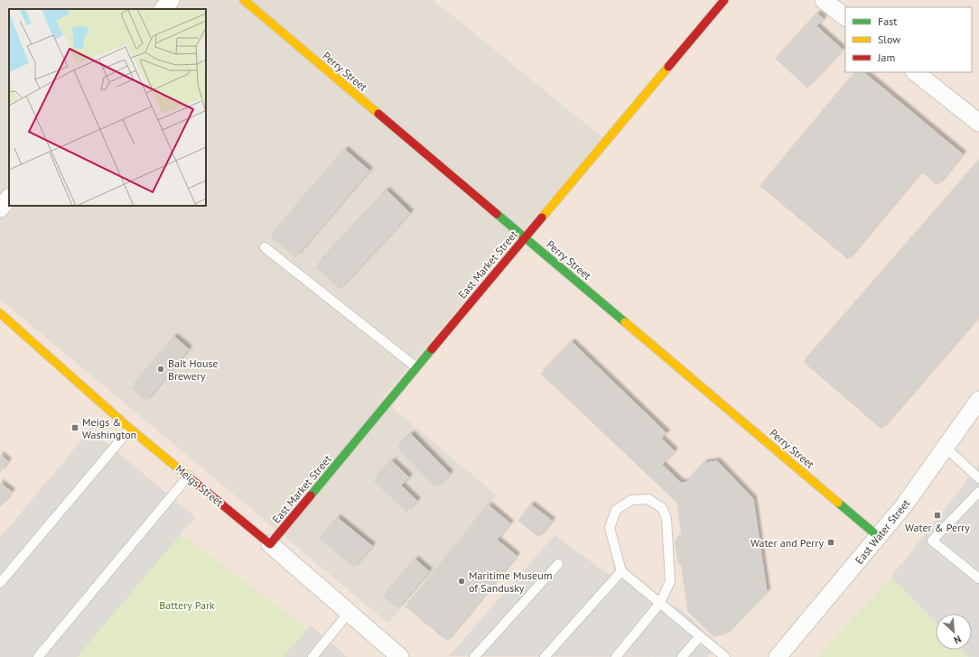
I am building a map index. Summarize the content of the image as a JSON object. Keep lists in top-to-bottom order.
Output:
{
  "streets": {
    "street": [
      "Perry Street",
      "East Market Street",
      "Meigs Street",
      "East Water Street"
    ]
  },
  "crossings": [
    ["Perry Street", "East Market Street"],
    ["Perry Street", "East Water Street"],
    ["East Market Street", "Meigs Street"]
  ],
  "parks": ["Battery Park"],
  "places": {
    "other": ["Bait House Brewery", "Maritime Museum of Sandusky"],
    "transit": ["Meigs & Washington", "Water & Perry", "Water and Perry"]
  },
  "legend": ["Fast", "Slow", "Jam"],
  "north": "bottom right"
}
